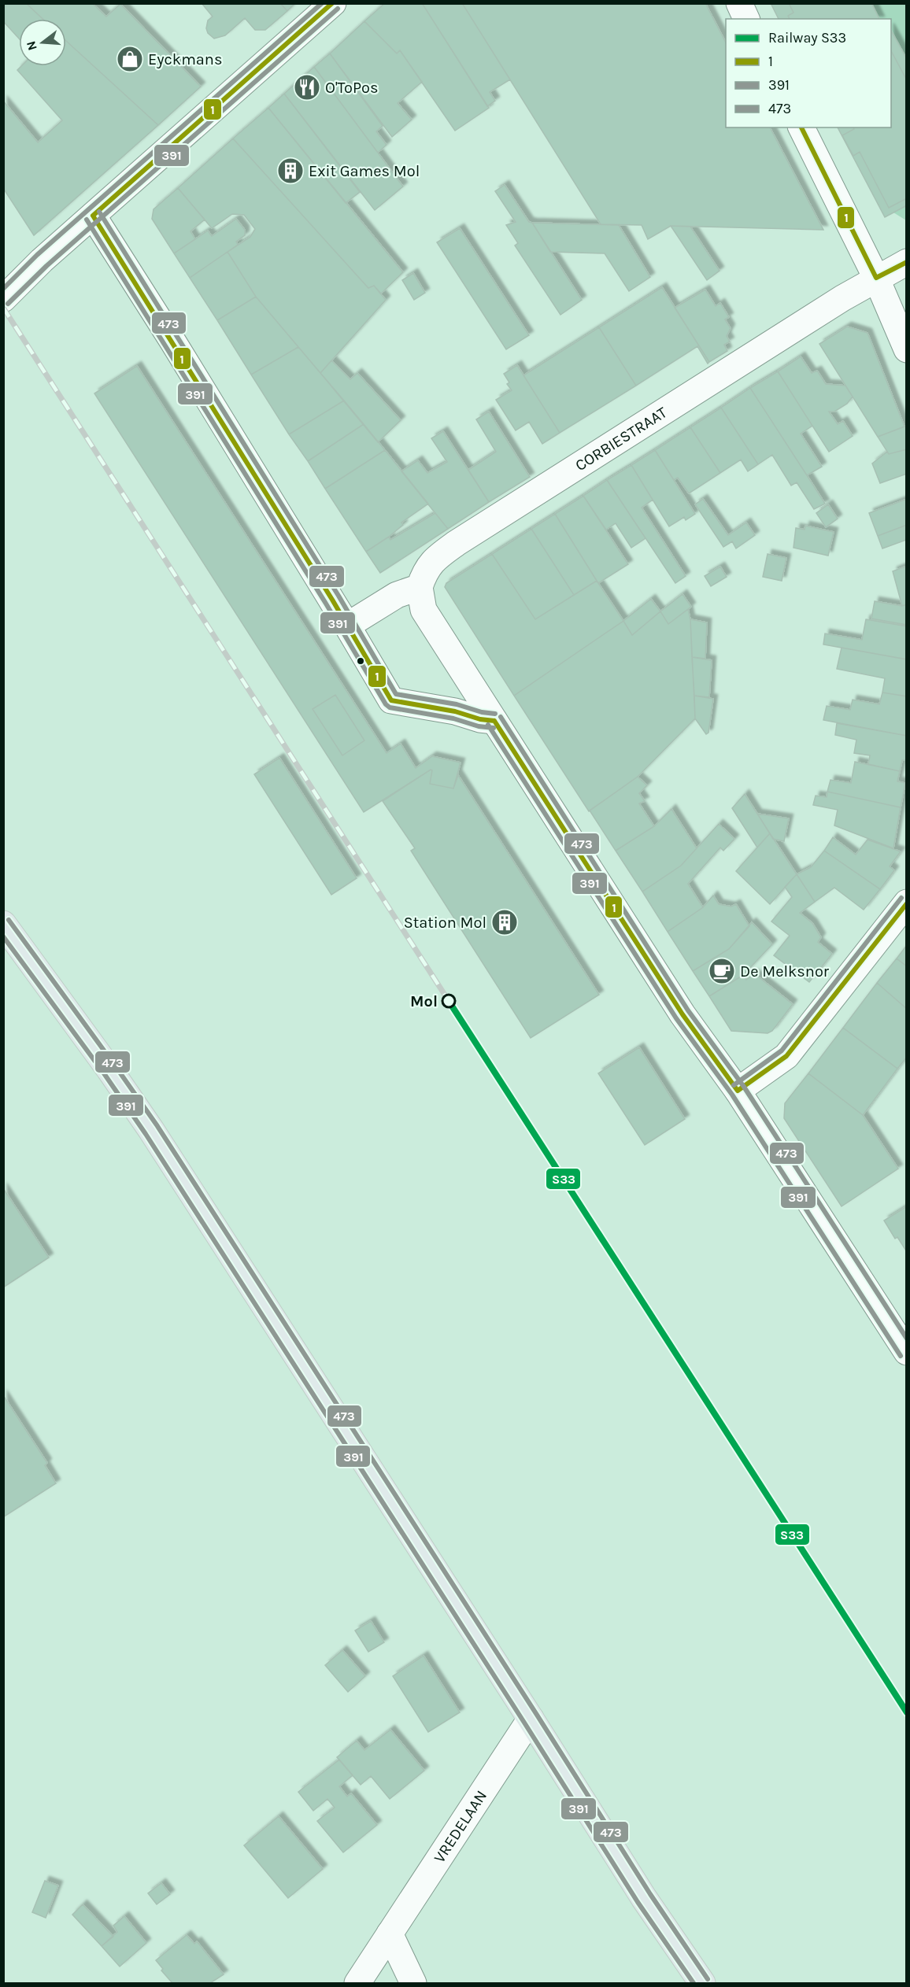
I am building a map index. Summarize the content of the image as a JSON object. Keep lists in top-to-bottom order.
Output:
{
  "streets": {
    "street": ["CORBIESTRAAT", "VREDELAAN"]
  },
  "places": {
    "shop": ["Eyckmans"],
    "restaurant": ["O'ToPos"],
    "building": ["Exit Games Mol", "Station Mol"],
    "cafe": ["De Melksnor"],
    "other": ["Mol"]
  },
  "lines": [
    "transit line 1",
    "transit line 473",
    "transit line 391",
    "rail line S33"
  ],
  "legend": [
    "Railway S33",
    "1",
    "391",
    "473"
  ],
  "north": "left"
}
